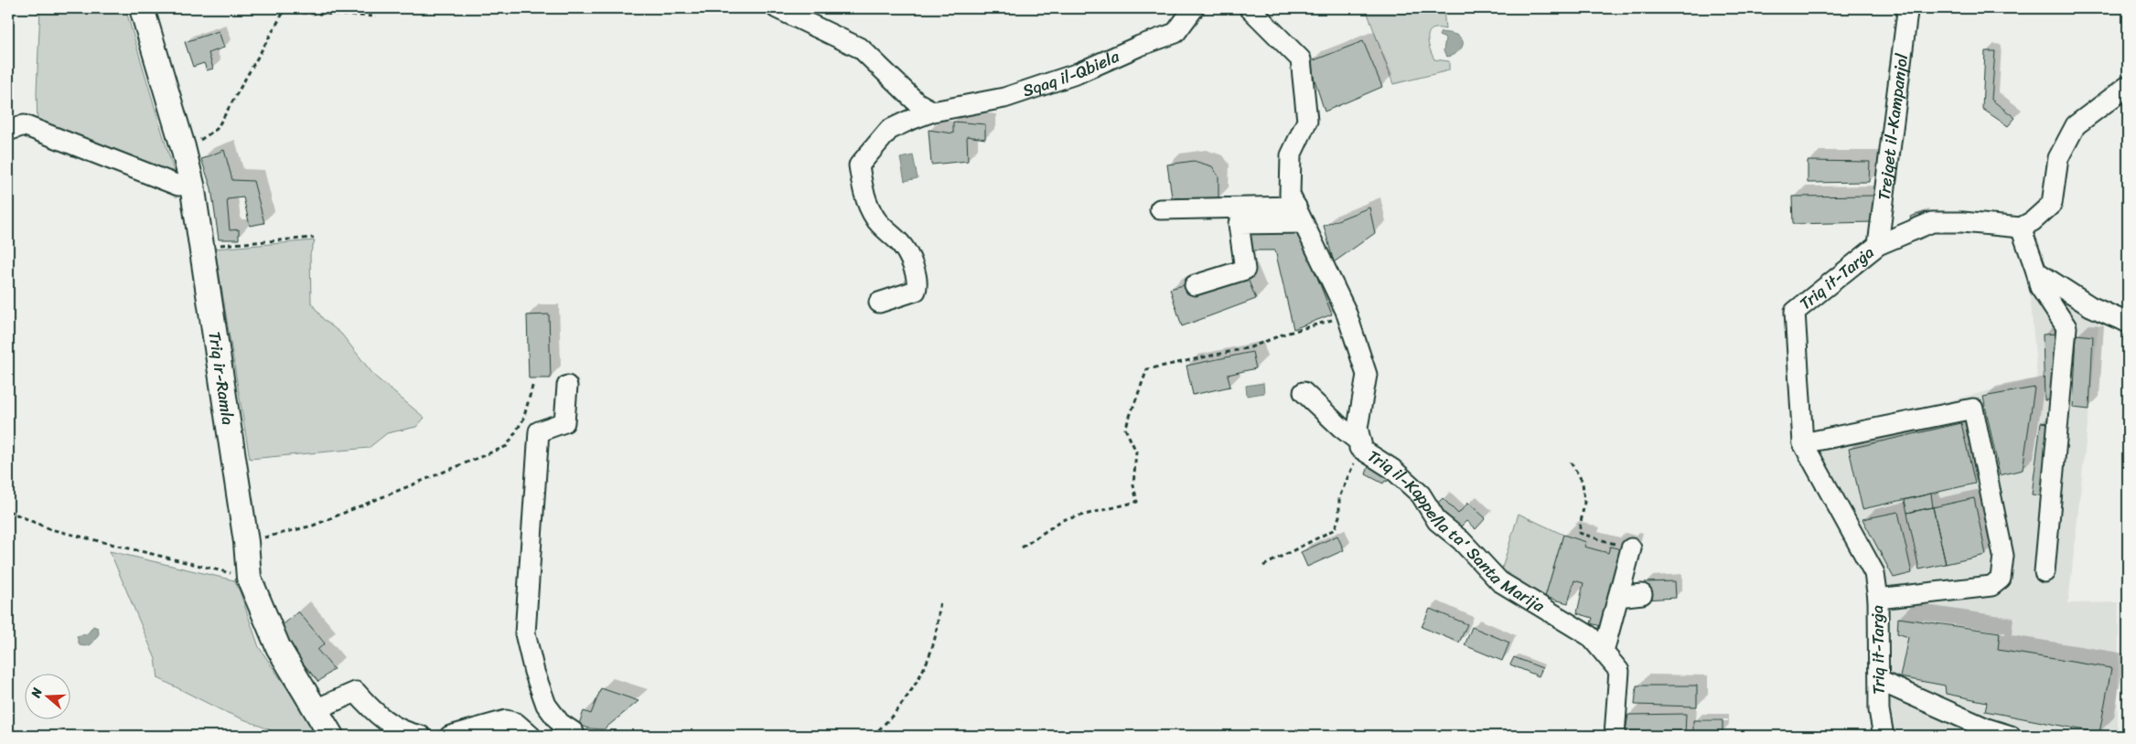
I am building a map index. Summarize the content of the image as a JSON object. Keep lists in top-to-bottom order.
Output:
{
  "streets": {
    "main road": ["Triq ir-Ramla"],
    "street": [
      "Sqaq il-Qbiela",
      "Trejqet il-Kampanjol",
      "Triq it-Tarġa",
      "Triq il-Kappella ta' Santa Marija"
    ]
  },
  "crossings": [
    ["Trejqet il-Kampanjol", "Triq it-Tarġa"]
  ],
  "north": "left"
}
